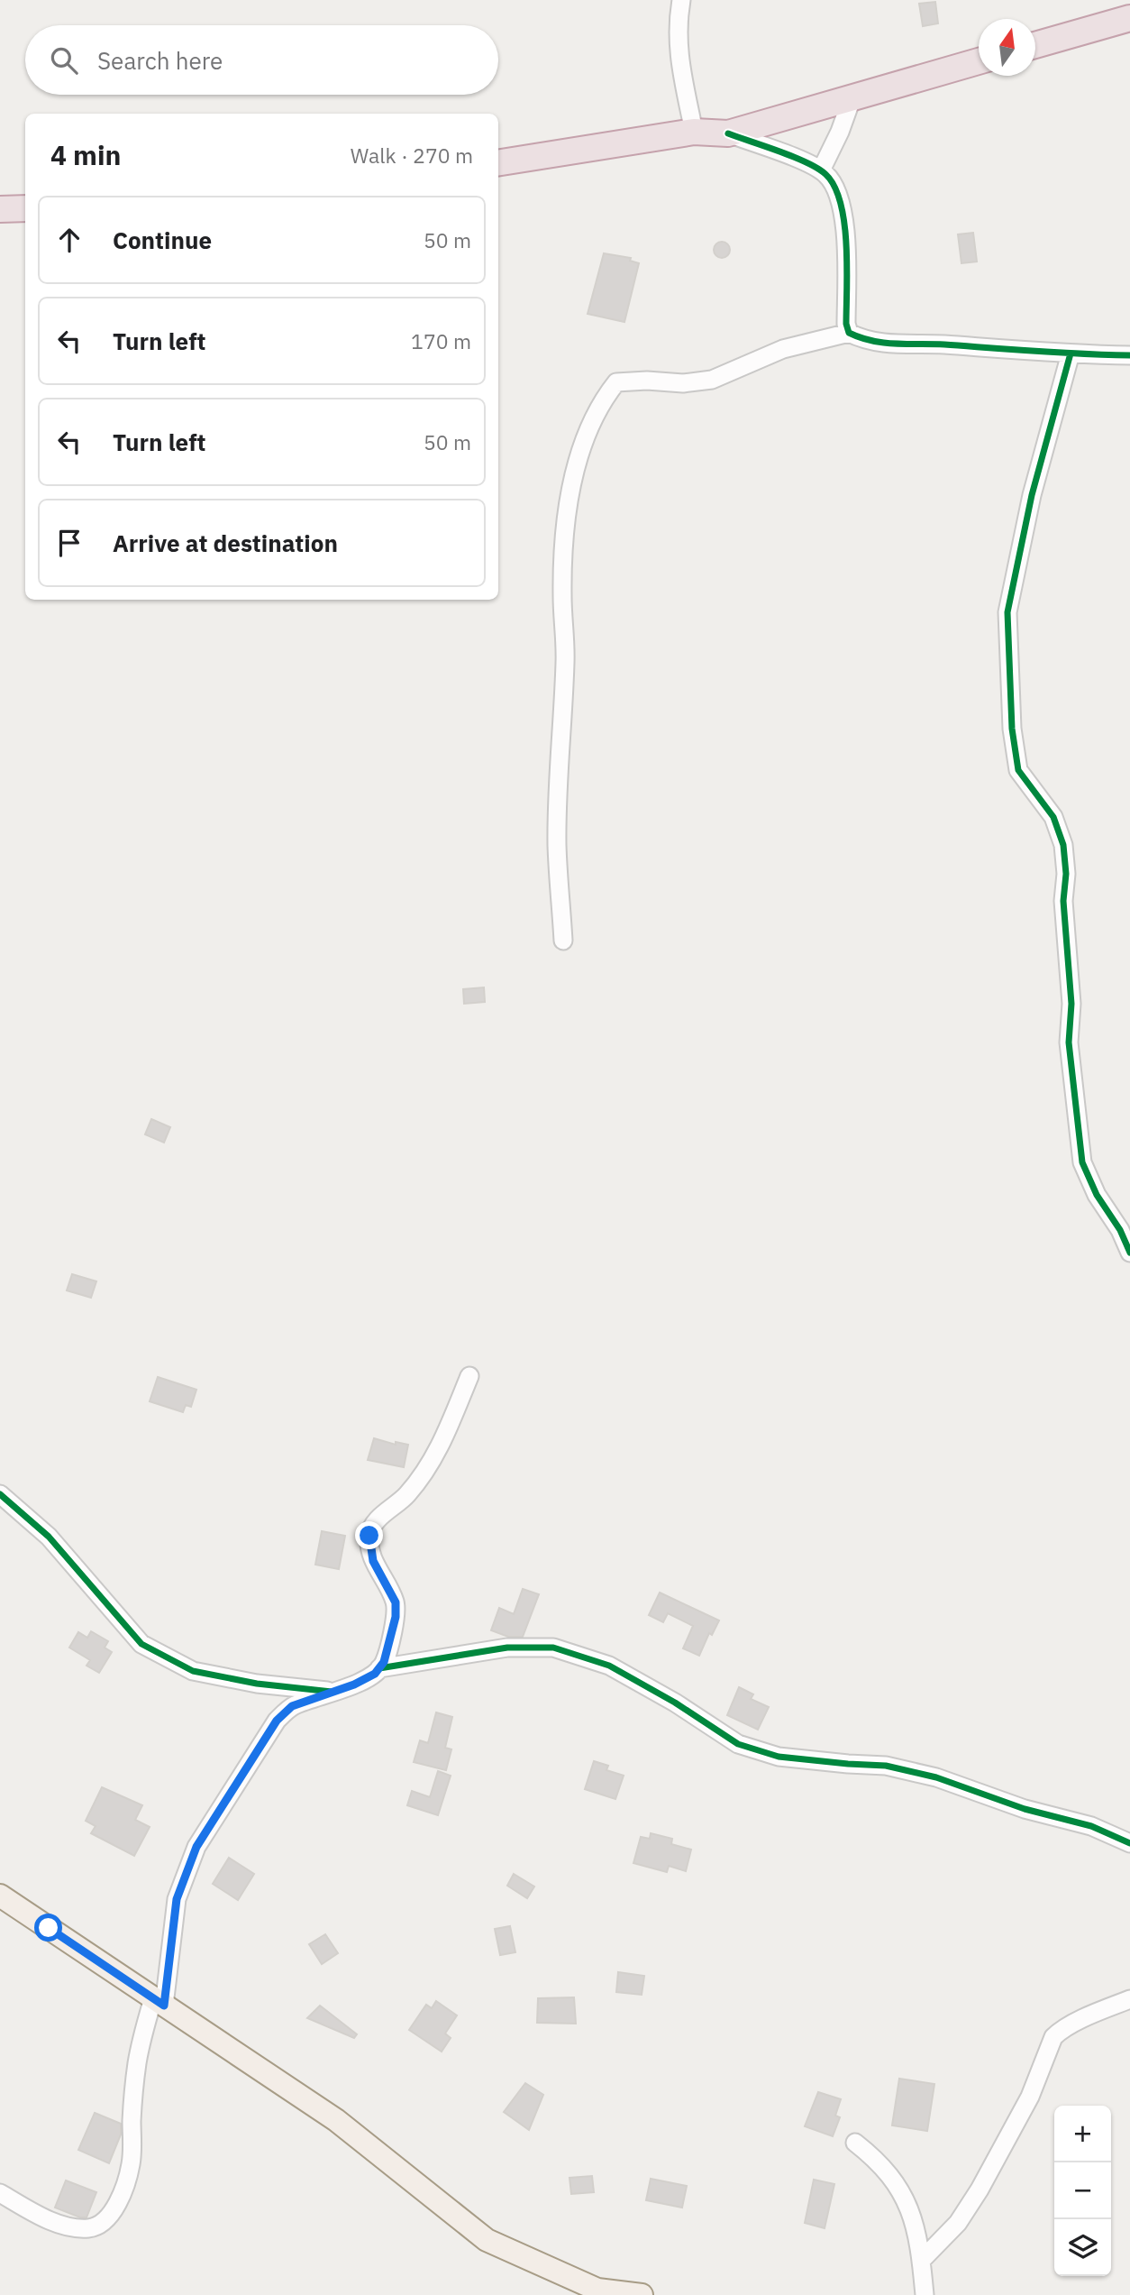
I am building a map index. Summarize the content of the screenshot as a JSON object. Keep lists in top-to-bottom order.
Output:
{
  "north": "top",
  "page": {
    "search": "Search here",
    "heading": ["4 min", "Walk · 270 m"],
    "list": [
      ["Continue", "50 m"],
      ["Turn left", "170 m"],
      ["Turn left", "50 m"],
      "Arrive at destination"
    ],
    "map_buttons": ["+", "−"]
  }
}
